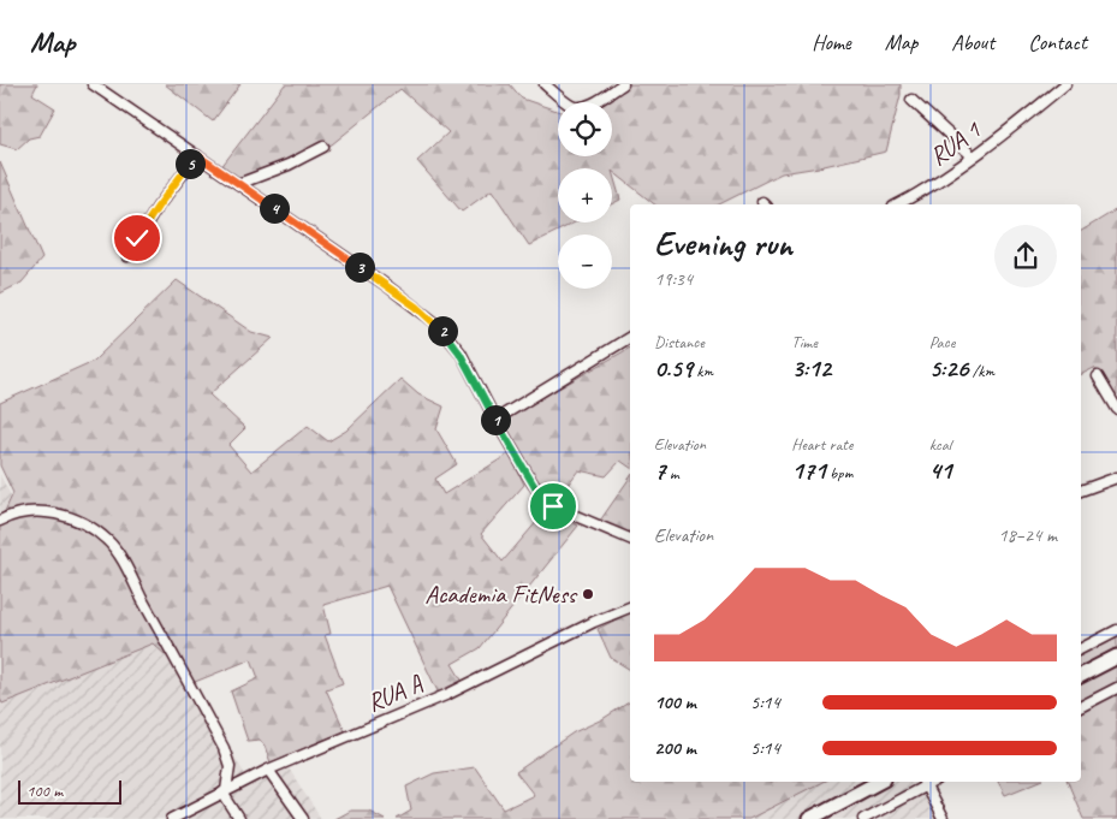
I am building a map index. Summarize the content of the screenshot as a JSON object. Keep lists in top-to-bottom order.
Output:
{
  "streets": {
    "street": ["RUA 1", "RUA A"]
  },
  "places": ["Academia FitNess"],
  "scale_bar": "100 m",
  "page": {
    "header": "Map",
    "nav": [
      "Home",
      "Map",
      "About",
      "Contact"
    ],
    "map_buttons": ["+", "−"],
    "pins": [
      "5",
      "4",
      "3",
      "2",
      "1"
    ],
    "heading": ["Evening run", "19:34"],
    "stats": [
      ["Distance", "0.59 km"],
      ["Time", "3:12"],
      ["Pace", "5:26 /km"],
      ["Elevation", "7 m"],
      ["Heart rate", "171 bpm"],
      ["kcal", "41"]
    ],
    "chart": ["Elevation", "18–24 m"],
    "list": [
      {
        "name": "100 m",
        "note": "5:14"
      },
      {
        "name": "200 m",
        "note": "5:14"
      }
    ],
    "scale": "100 m"
  }
}
